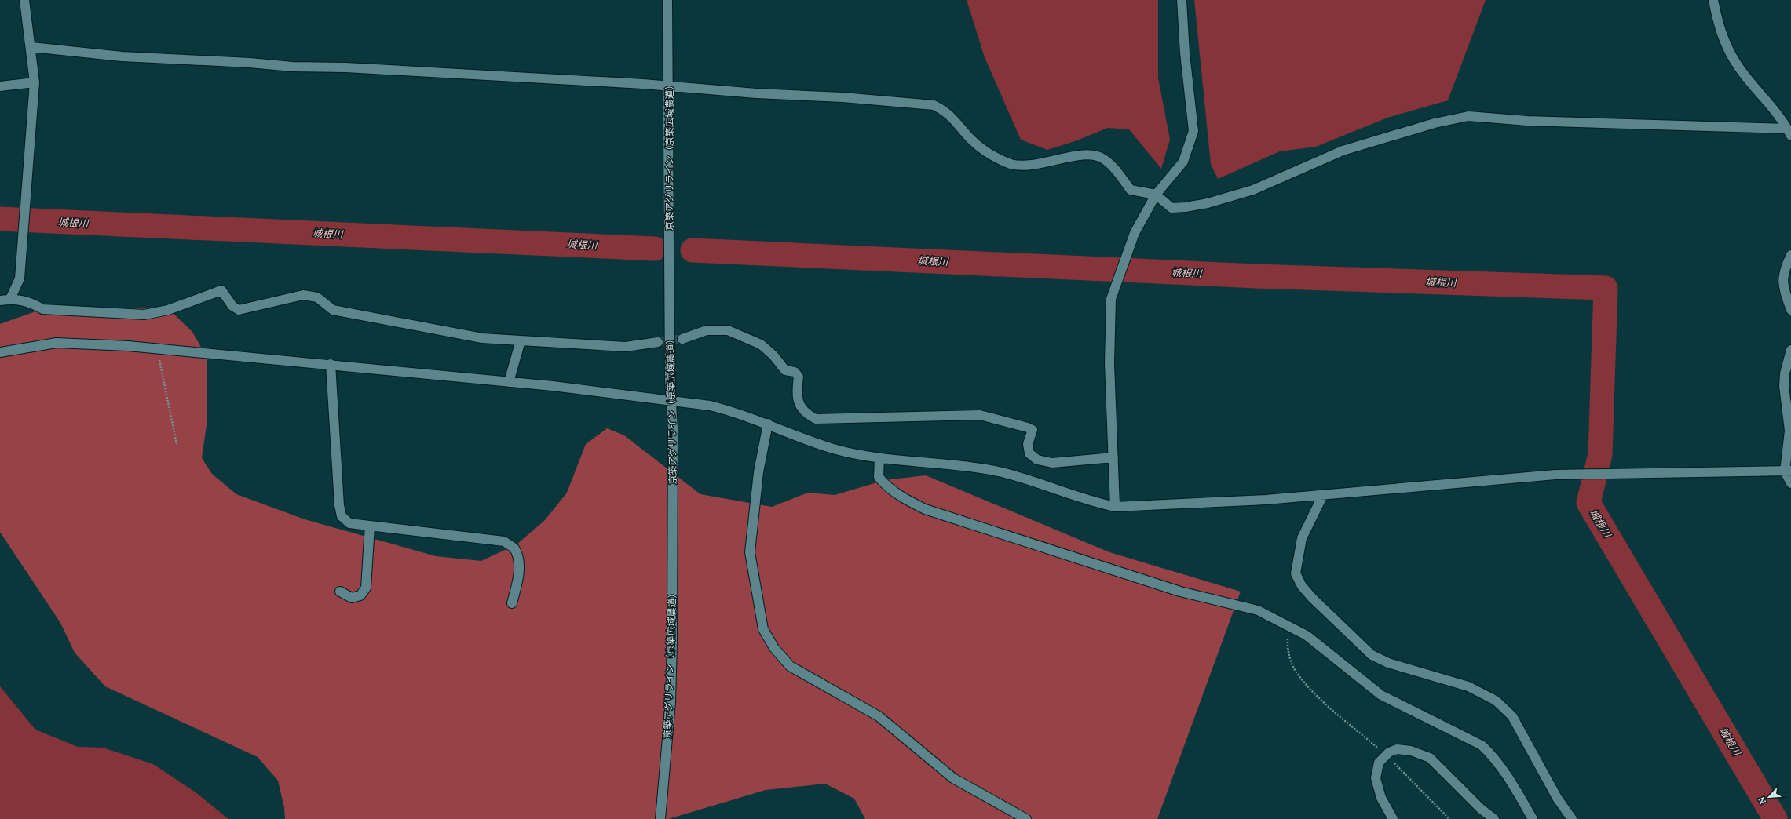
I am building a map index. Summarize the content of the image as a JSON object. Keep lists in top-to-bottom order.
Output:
{
  "streets": {
    "street": ["京築アグリライン（京築広域農道）"]
  },
  "water": ["城根川"],
  "north": "bottom left"
}
